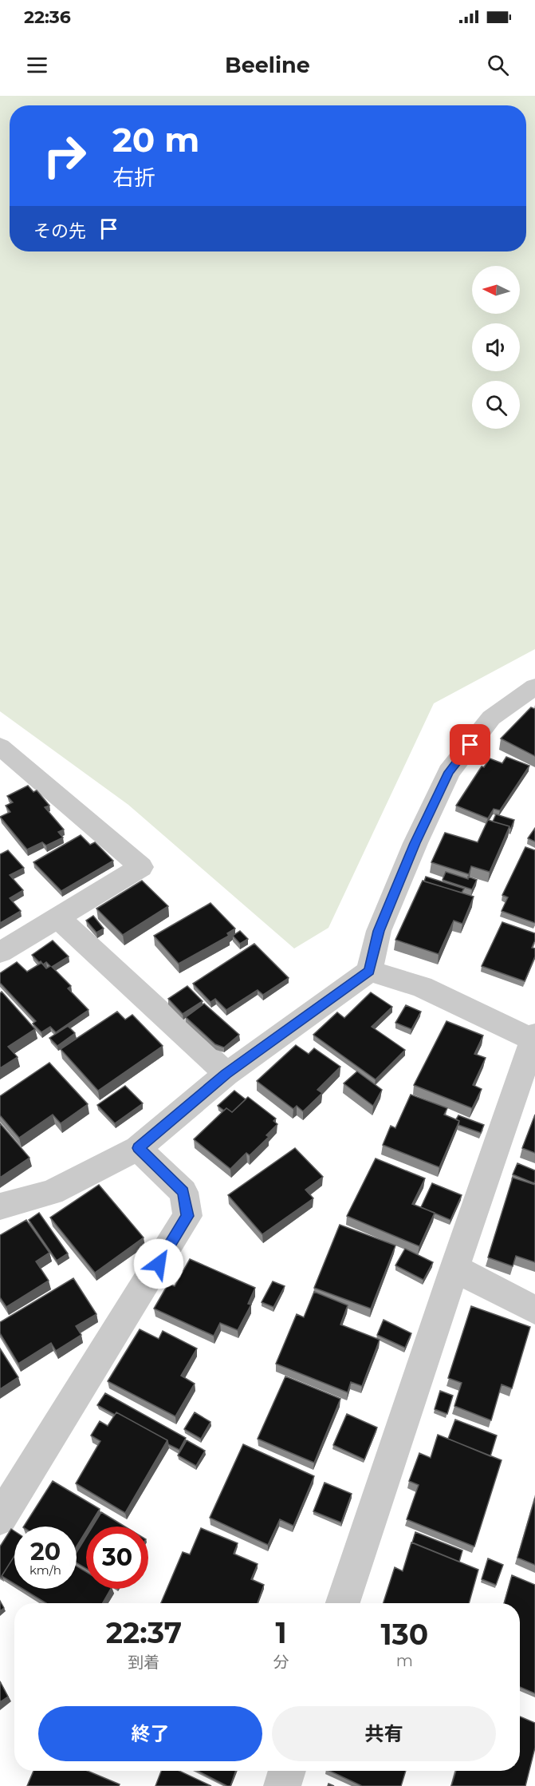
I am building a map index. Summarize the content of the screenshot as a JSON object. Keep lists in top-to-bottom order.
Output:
{
  "north": "left",
  "page": {
    "status": "22:36",
    "header": "Beeline",
    "turn": ["20 m", "右折"],
    "then": "その先",
    "speed": "20 km/h",
    "limit": "30",
    "eta": [
      "22:37",
      "到着",
      "1",
      "分",
      "130",
      "m"
    ],
    "buttons": ["終了", "共有"]
  }
}
